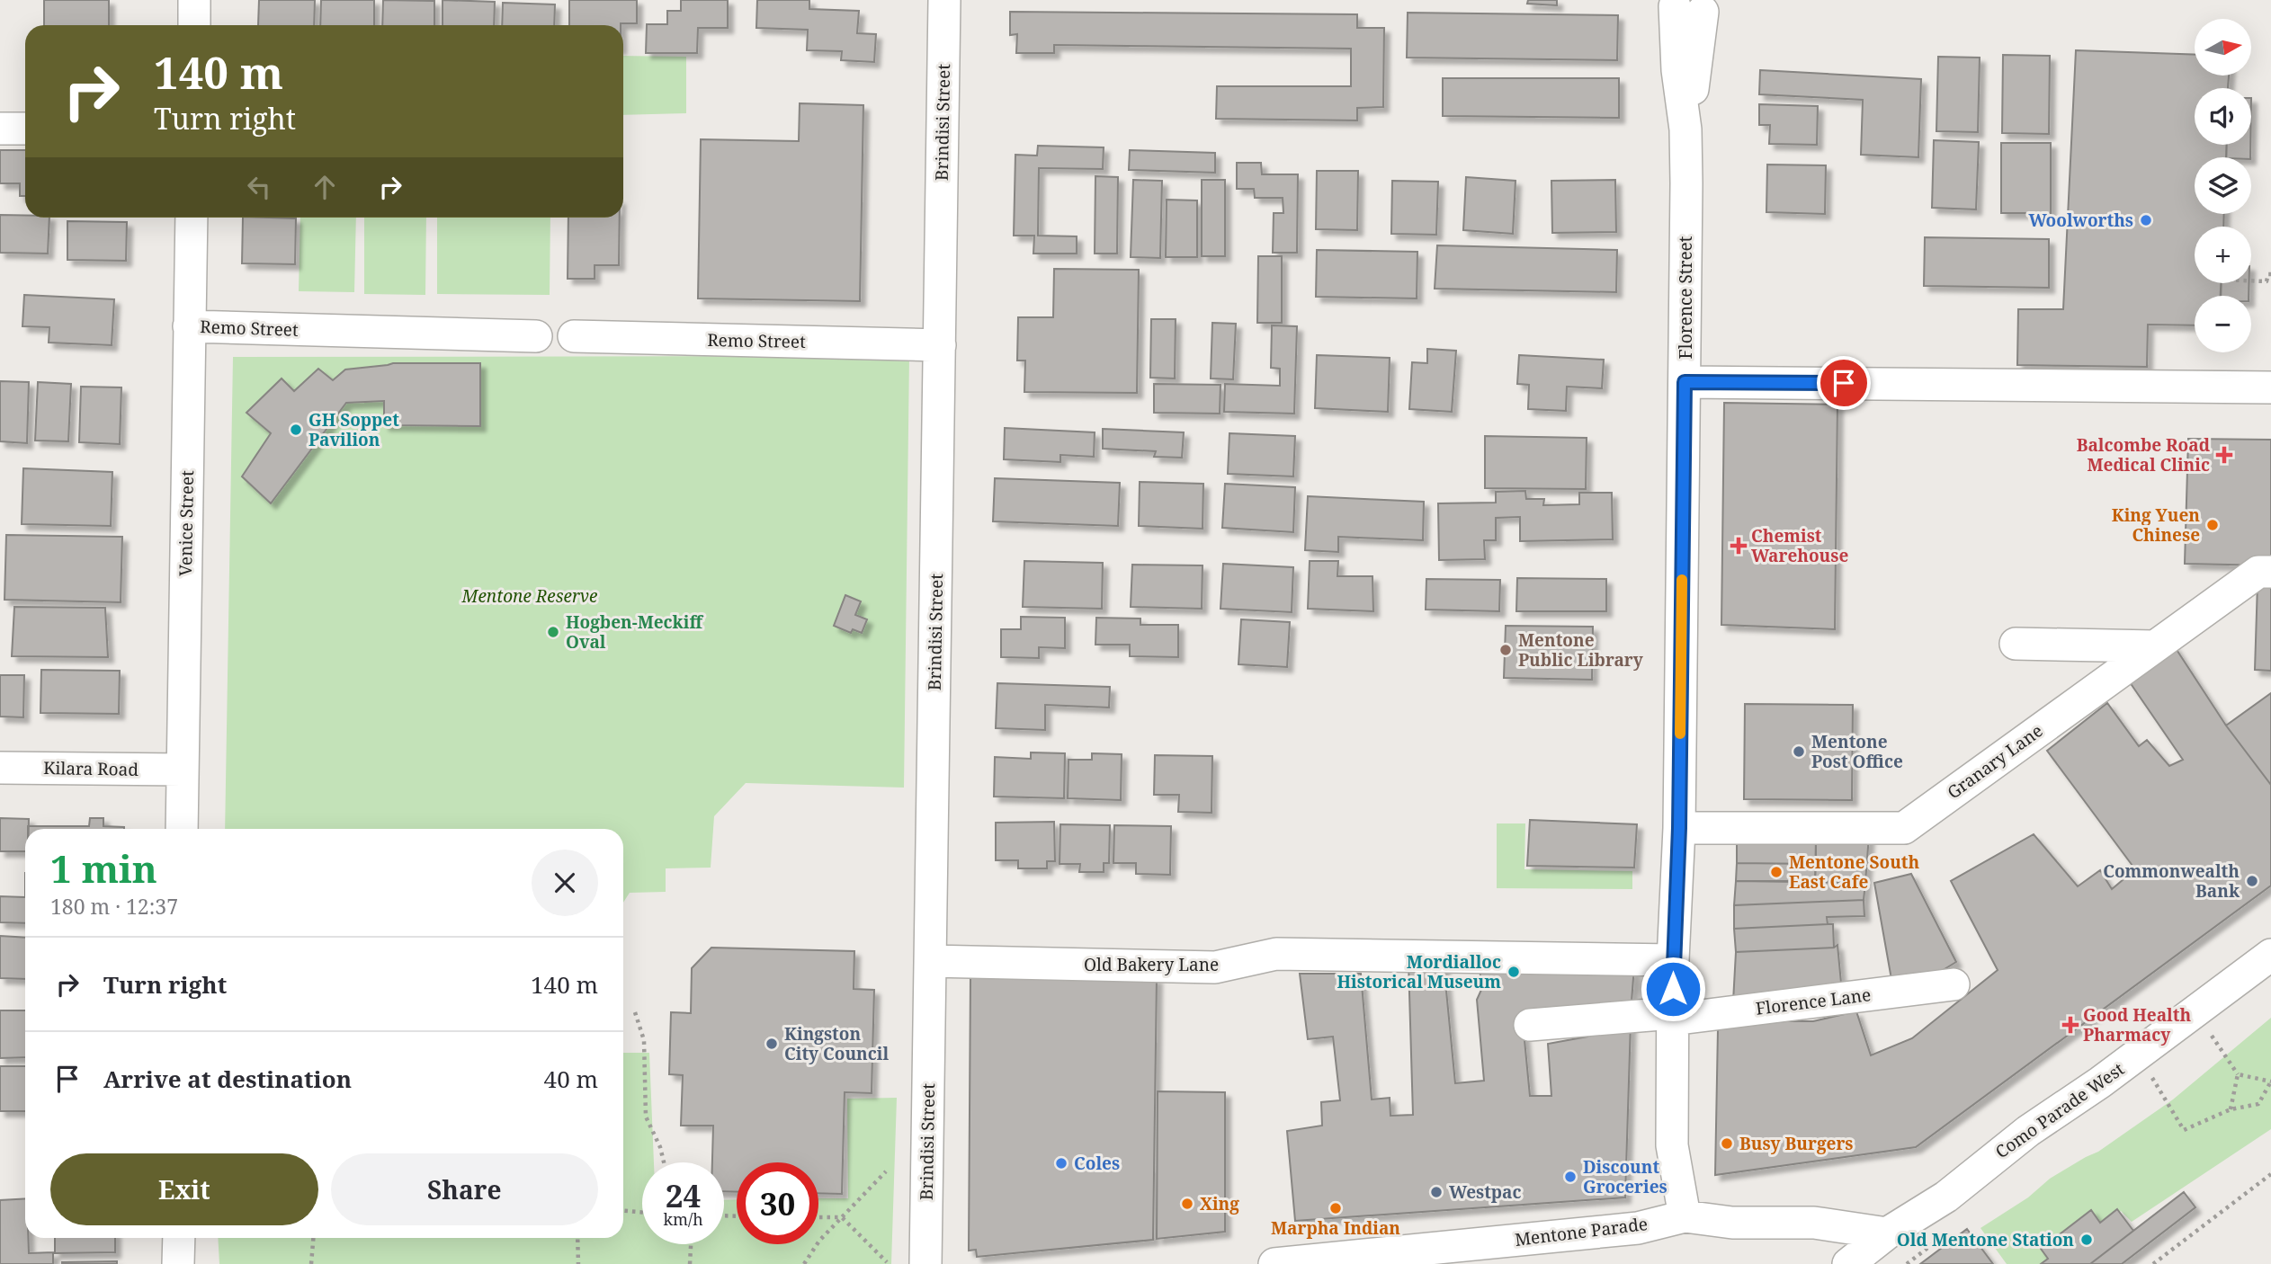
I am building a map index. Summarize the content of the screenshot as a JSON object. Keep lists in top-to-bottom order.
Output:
{
  "streets": {
    "street": [
      "Brindisi Street",
      "Florence Street",
      "Remo Street",
      "Venice Street",
      "Granary Lane",
      "Kilara Road",
      "Old Bakery Lane",
      "Florence Lane",
      "Como Parade West",
      "Mentone Parade"
    ]
  },
  "crossings": [
    ["Brindisi Street", "Remo Street"],
    ["Brindisi Street", "Old Bakery Lane"],
    ["Florence Street", "Granary Lane"],
    ["Florence Street", "Old Bakery Lane"],
    ["Florence Street", "Florence Lane"],
    ["Florence Street", "Mentone Parade"],
    ["Remo Street", "Venice Street"],
    ["Venice Street", "Kilara Road"],
    ["Como Parade West", "Mentone Parade"]
  ],
  "parks": ["Mentone Reserve"],
  "places": {
    "other": [
      "Woolworths",
      "GH Soppet Pavilion",
      "King Yuen Chinese",
      "Hogben-Meckiff Oval",
      "Mentone Public Library",
      "Mentone Post Office",
      "Mentone South East Cafe",
      "Commonwealth Bank",
      "Mordialloc Historical Museum",
      "Kingston City Council",
      "Busy Burgers",
      "Coles",
      "Discount Groceries",
      "Westpac",
      "Xing",
      "Marpha Indian",
      "Old Mentone Station"
    ],
    "health": ["Balcombe Road Medical Clinic", "Chemist Warehouse", "Good Health Pharmacy"]
  },
  "north": "right",
  "page": {
    "map_buttons": ["+", "−"],
    "turn": ["140 m", "Turn right"],
    "heading": ["1 min", "180 m · 12:37"],
    "list": [
      {
        "name": "Turn right",
        "value": "140 m"
      },
      {
        "name": "Arrive at destination",
        "value": "40 m"
      }
    ],
    "buttons": ["Exit", "Share"],
    "speed": "24 km/h",
    "limit": "30"
  }
}
